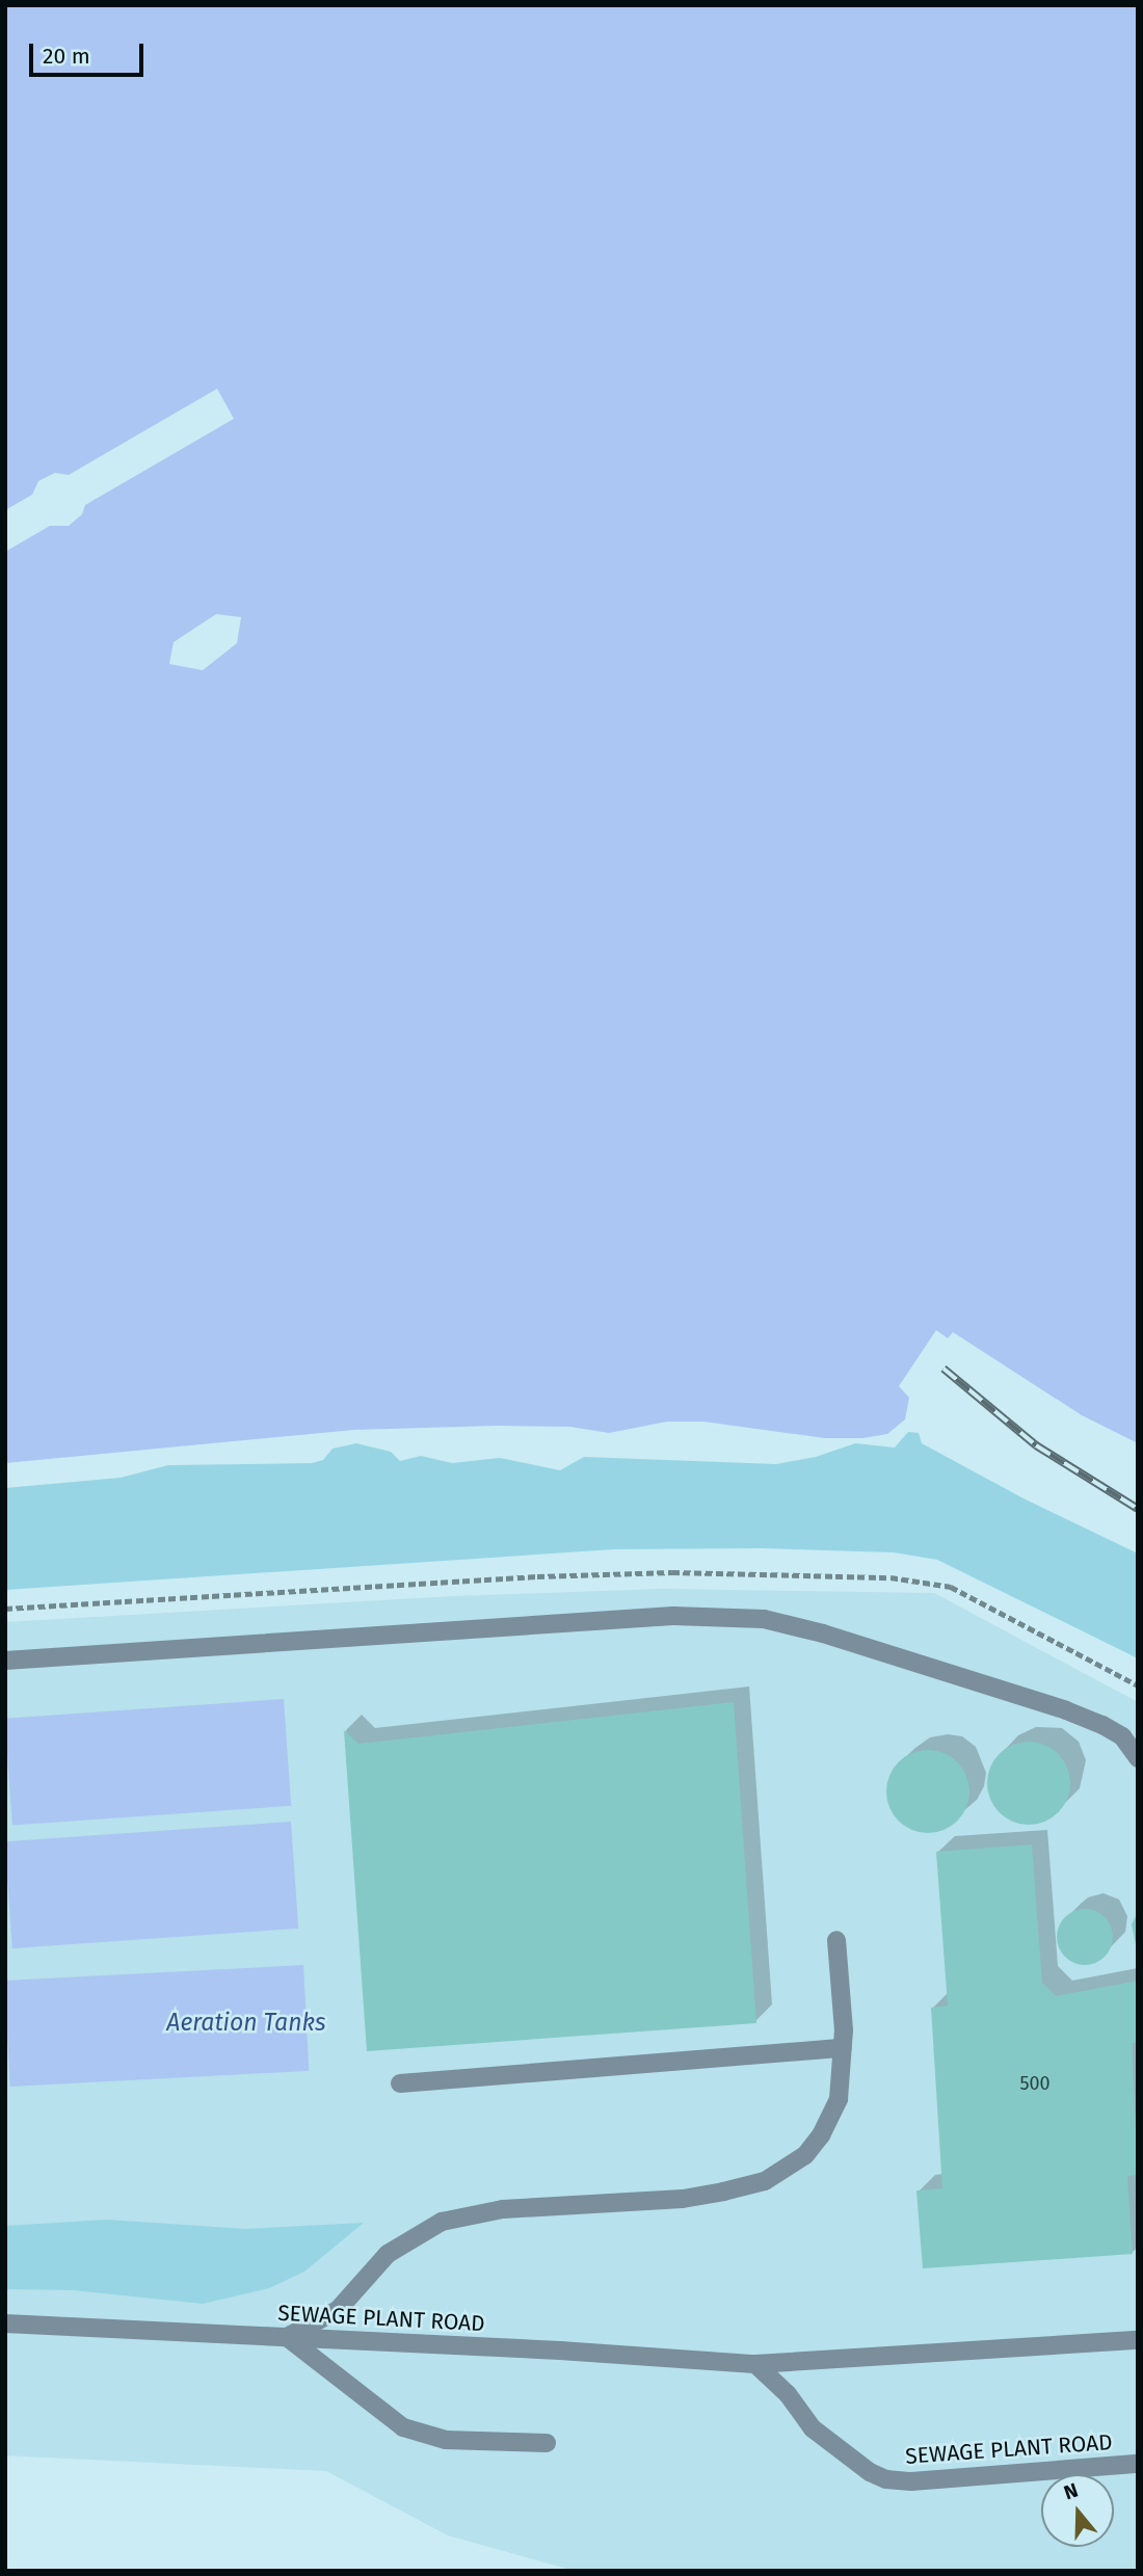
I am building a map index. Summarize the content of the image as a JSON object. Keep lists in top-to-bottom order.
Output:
{
  "streets": {
    "lane": ["SEWAGE PLANT ROAD"]
  },
  "water": ["Aeration Tanks"],
  "house_numbers": ["500"],
  "scale_bar": "20 m",
  "north": "top"
}
